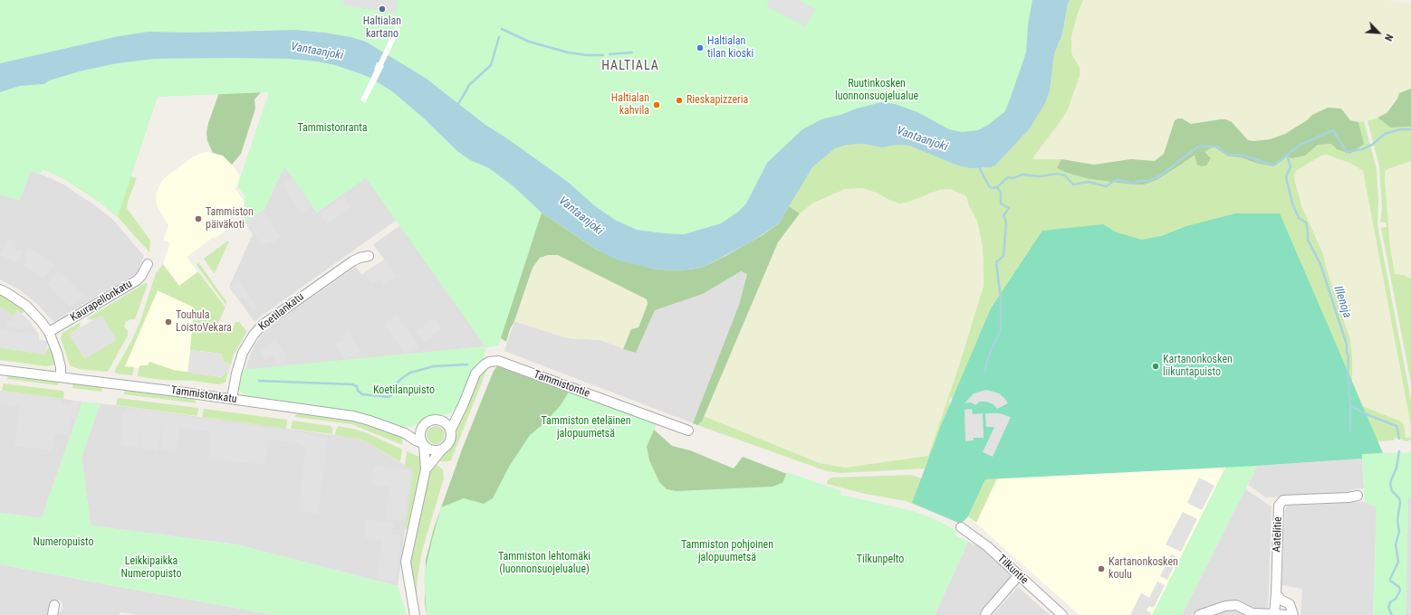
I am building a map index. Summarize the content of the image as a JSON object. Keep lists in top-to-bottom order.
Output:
{
  "streets": {
    "street": [
      "Kaurapellonkatu",
      "Koetilankatu",
      "Tammistontie",
      "Tammistonkatu",
      "Aatelitie",
      "Tilkuntie"
    ]
  },
  "crossings": [
    ["Koetilankatu", "Tammistonkatu"],
    ["Tammistontie", "Tammistonkatu"]
  ],
  "districts": ["HALTIALA"],
  "water": ["Vantaanjoki", "Illenoja"],
  "parks": [
    "Ruutinkosken luonnonsuojelualue",
    "Tammistonranta",
    "Koetilanpuisto",
    "Tammiston eteläinen jalopuumetsä",
    "Numeropuisto",
    "Tammiston pohjoinen jalopuumetsä",
    "Tammiston lehtomäki (luonnonsuojelualue)",
    "Tilkunpelto",
    "Leikkipaikka Numeropuisto"
  ],
  "places": [
    "Haltialan kartano",
    "Haltialan tilan kioski",
    "Rieskapizzeria",
    "Haltialan kahvila",
    "Tammiston päiväkoti",
    "Touhula LoistoVekara",
    "Kartanonkosken liikuntapuisto",
    "Kartanonkosken koulu"
  ],
  "north": "bottom right"
}
